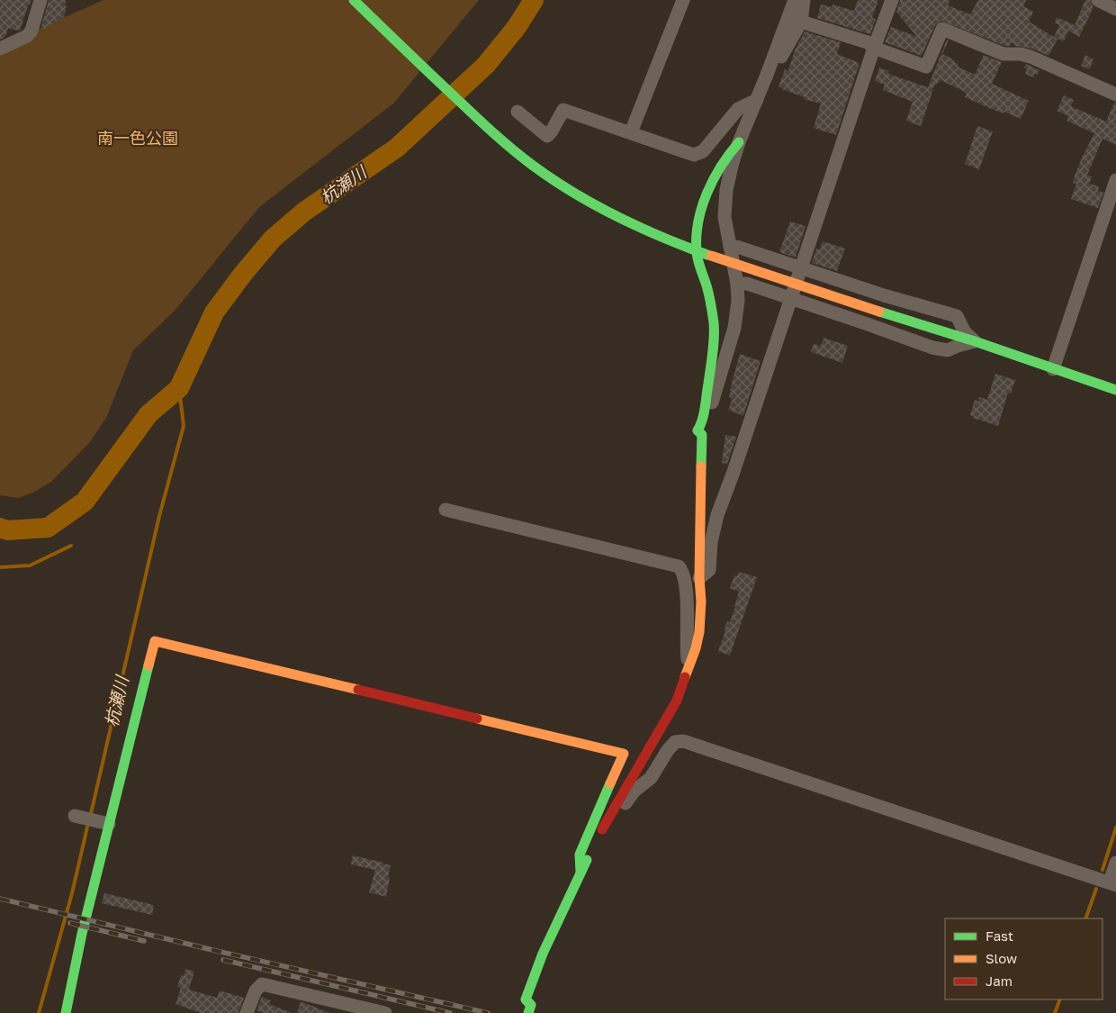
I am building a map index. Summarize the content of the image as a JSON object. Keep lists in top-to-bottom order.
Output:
{
  "water": ["杭瀬川"],
  "parks": ["南一色公園"],
  "legend": ["Fast", "Slow", "Jam"]
}
